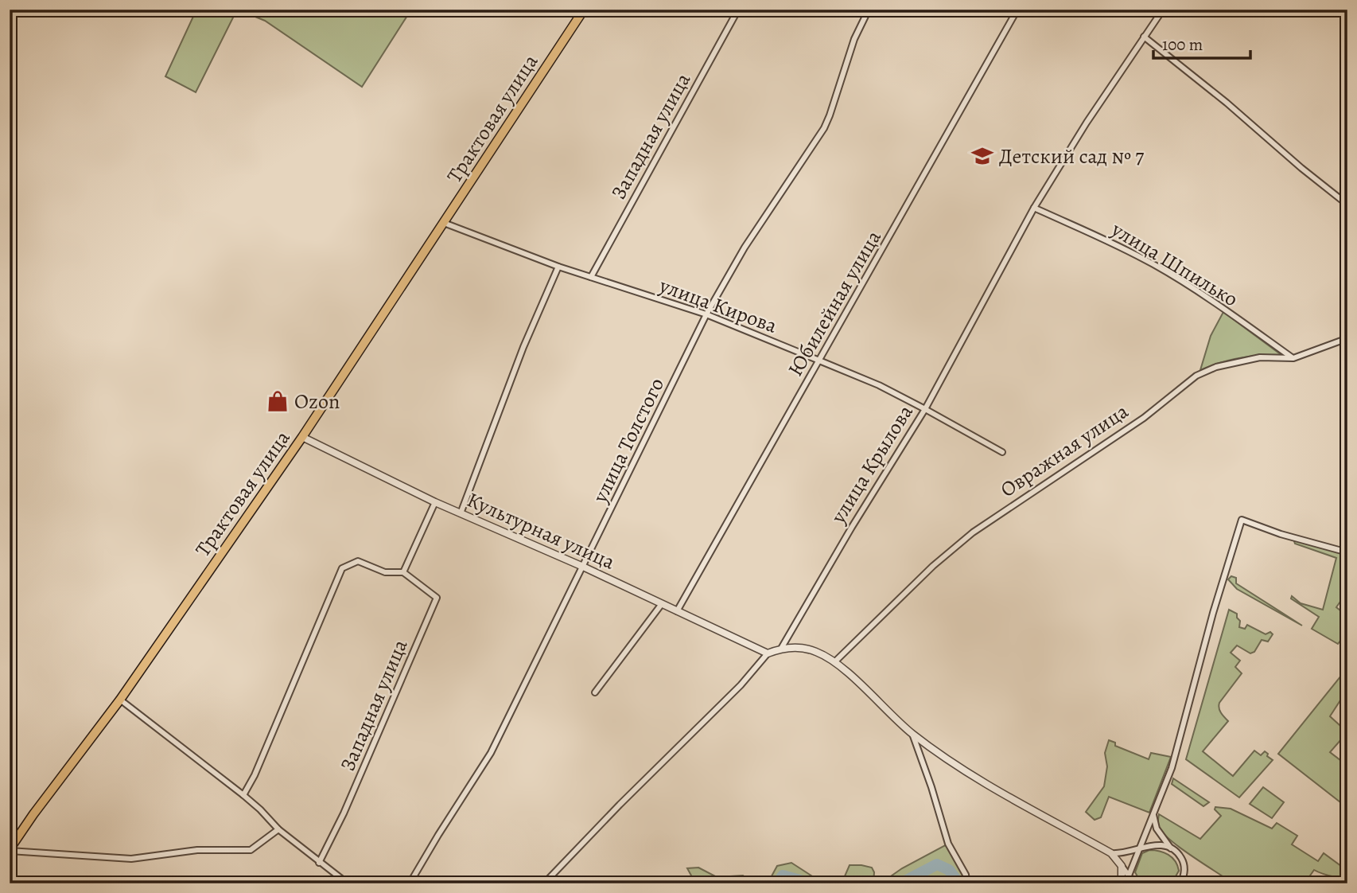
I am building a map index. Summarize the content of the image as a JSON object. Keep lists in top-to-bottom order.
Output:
{
  "streets": {
    "main road": ["Трактовая улица"],
    "street": [
      "Западная улица",
      "улица Шпилько",
      "Юбилейная улица",
      "улица Кирова",
      "улица Толстого",
      "Овражная улица",
      "улица Крылова",
      "Культурная улица"
    ]
  },
  "crossings": [
    ["Трактовая улица", "улица Кирова"],
    ["Трактовая улица", "Культурная улица"],
    ["Западная улица", "улица Кирова"],
    ["улица Шпилько", "Овражная улица"],
    ["улица Шпилько", "улица Крылова"],
    ["Юбилейная улица", "улица Кирова"],
    ["Юбилейная улица", "Культурная улица"],
    ["улица Кирова", "улица Толстого"],
    ["улица Кирова", "улица Крылова"],
    ["улица Толстого", "Культурная улица"]
  ],
  "places": {
    "school or university": ["Детский сад № 7"],
    "shop": ["Ozon"]
  },
  "scale_bar": "100 m"
}
